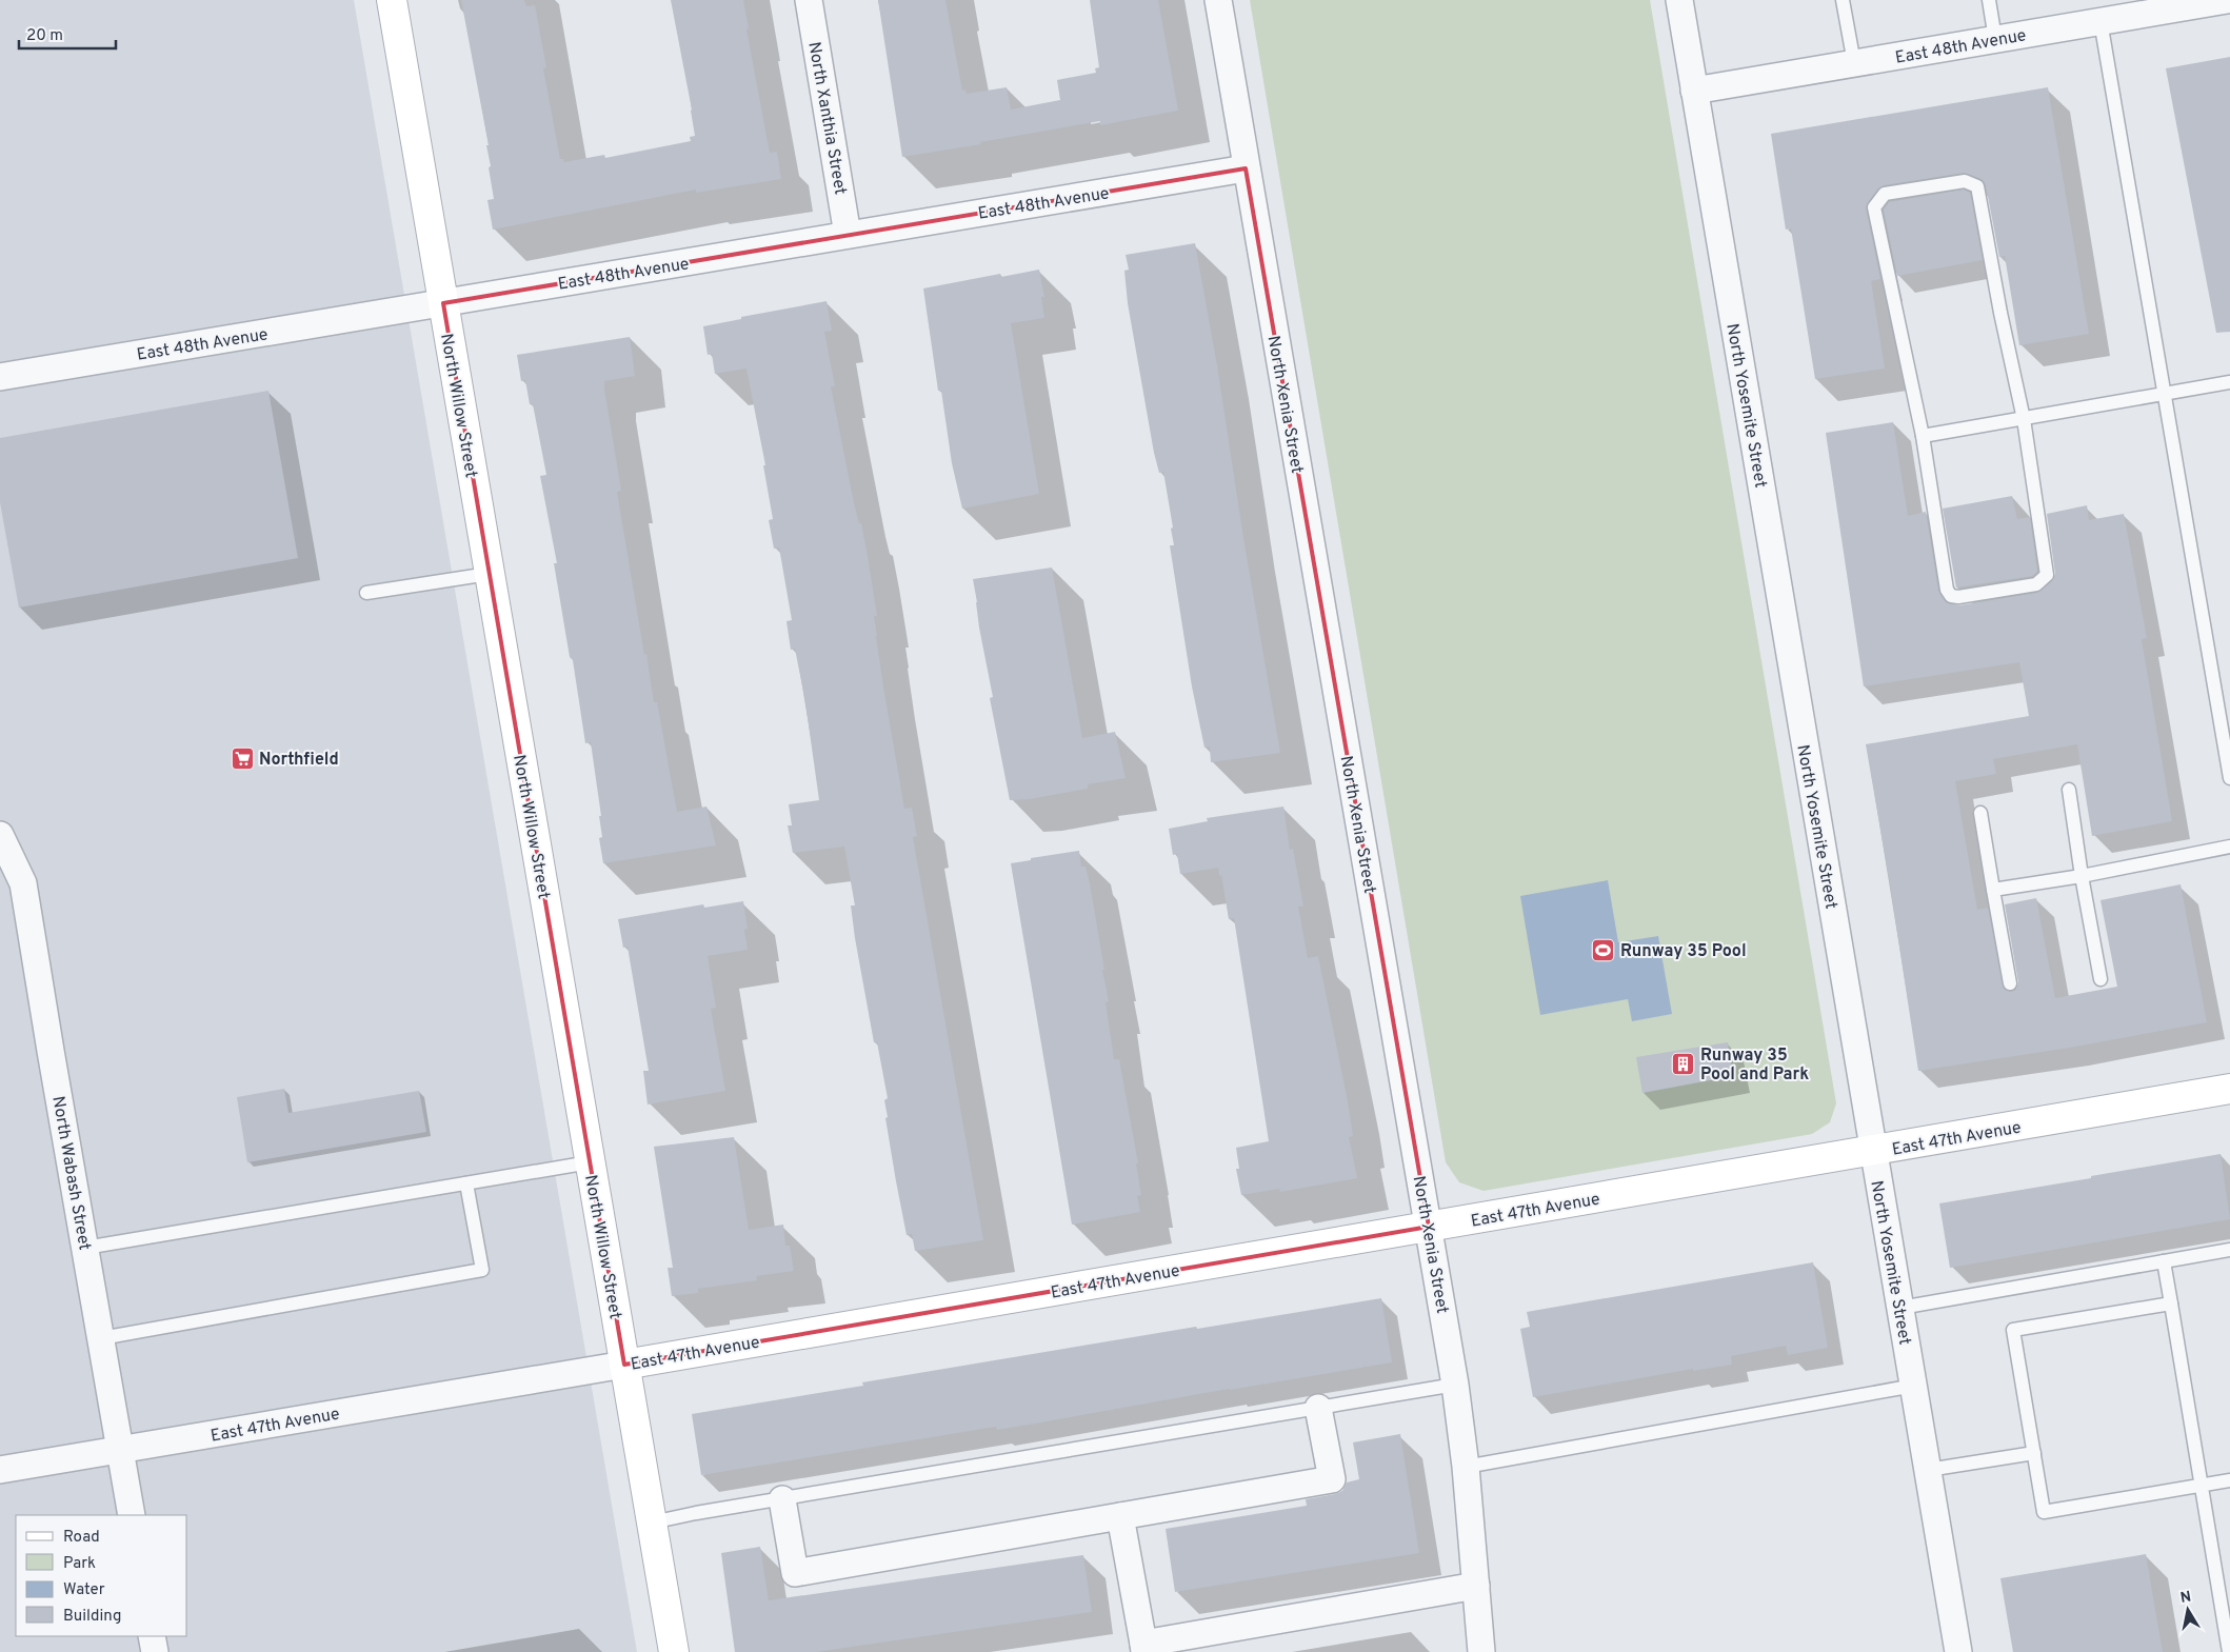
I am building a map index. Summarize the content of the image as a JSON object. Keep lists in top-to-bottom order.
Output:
{
  "streets": {
    "street": [
      "East 48th Avenue",
      "North Xanthia Street",
      "North Xenia Street",
      "North Willow Street",
      "North Yosemite Street",
      "East 47th Avenue",
      "North Wabash Street"
    ]
  },
  "crossings": [
    ["East 48th Avenue", "North Xanthia Street"],
    ["East 48th Avenue", "North Xenia Street"],
    ["East 48th Avenue", "North Willow Street"],
    ["East 48th Avenue", "North Yosemite Street"],
    ["North Xenia Street", "East 47th Avenue"],
    ["North Willow Street", "East 47th Avenue"],
    ["North Yosemite Street", "East 47th Avenue"],
    ["East 47th Avenue", "North Wabash Street"]
  ],
  "places": {
    "supermarket": ["Northfield"],
    "sports": ["Runway 35 Pool"],
    "building": ["Runway 35 Pool and Park"]
  },
  "legend": [
    "Road",
    "Park",
    "Water",
    "Building"
  ],
  "scale_bar": "20 m",
  "north": "top"
}
